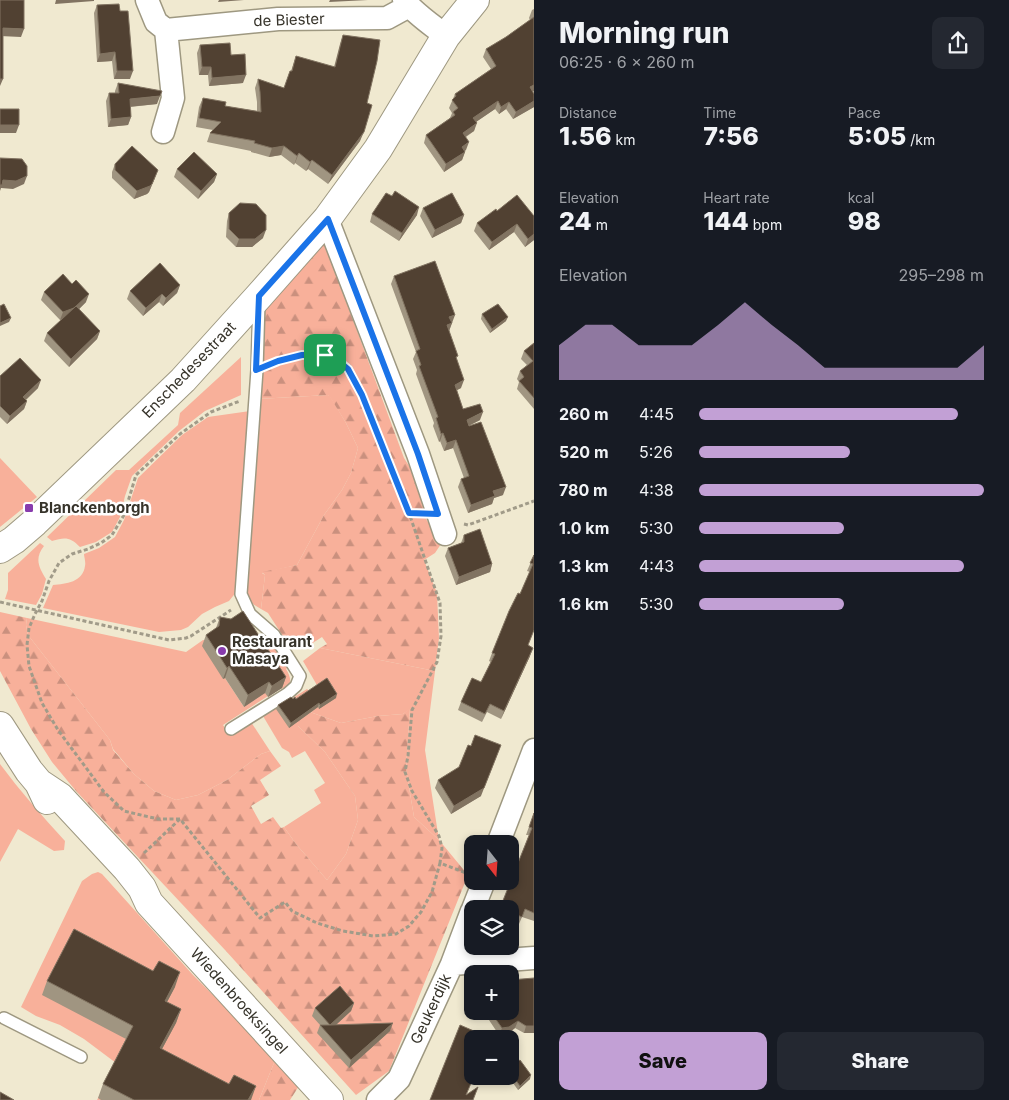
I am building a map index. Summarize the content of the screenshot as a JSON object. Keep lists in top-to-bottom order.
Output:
{
  "streets": {
    "street": [
      "de Biester",
      "Enschedesestraat",
      "Wiedenbroeksingel",
      "Geukerdijk"
    ]
  },
  "places": {
    "transit": ["Blanckenborgh"],
    "other": ["Restaurant Masaya"]
  },
  "north": "bottom",
  "page": {
    "heading": ["Morning run", "06:25 · 6 × 260 m"],
    "stats": [
      ["Distance", "1.56 km"],
      ["Time", "7:56"],
      ["Pace", "5:05 /km"],
      ["Elevation", "24 m"],
      ["Heart rate", "144 bpm"],
      ["kcal", "98"]
    ],
    "chart": ["Elevation", "295–298 m"],
    "list": [
      {
        "name": "260 m",
        "note": "4:45"
      },
      {
        "name": "520 m",
        "note": "5:26"
      },
      {
        "name": "780 m",
        "note": "4:38"
      },
      {
        "name": "1.0 km",
        "note": "5:30"
      },
      {
        "name": "1.3 km",
        "note": "4:43"
      },
      {
        "name": "1.6 km",
        "note": "5:30"
      }
    ],
    "map_buttons": ["+", "−"],
    "buttons": ["Save", "Share"]
  }
}
